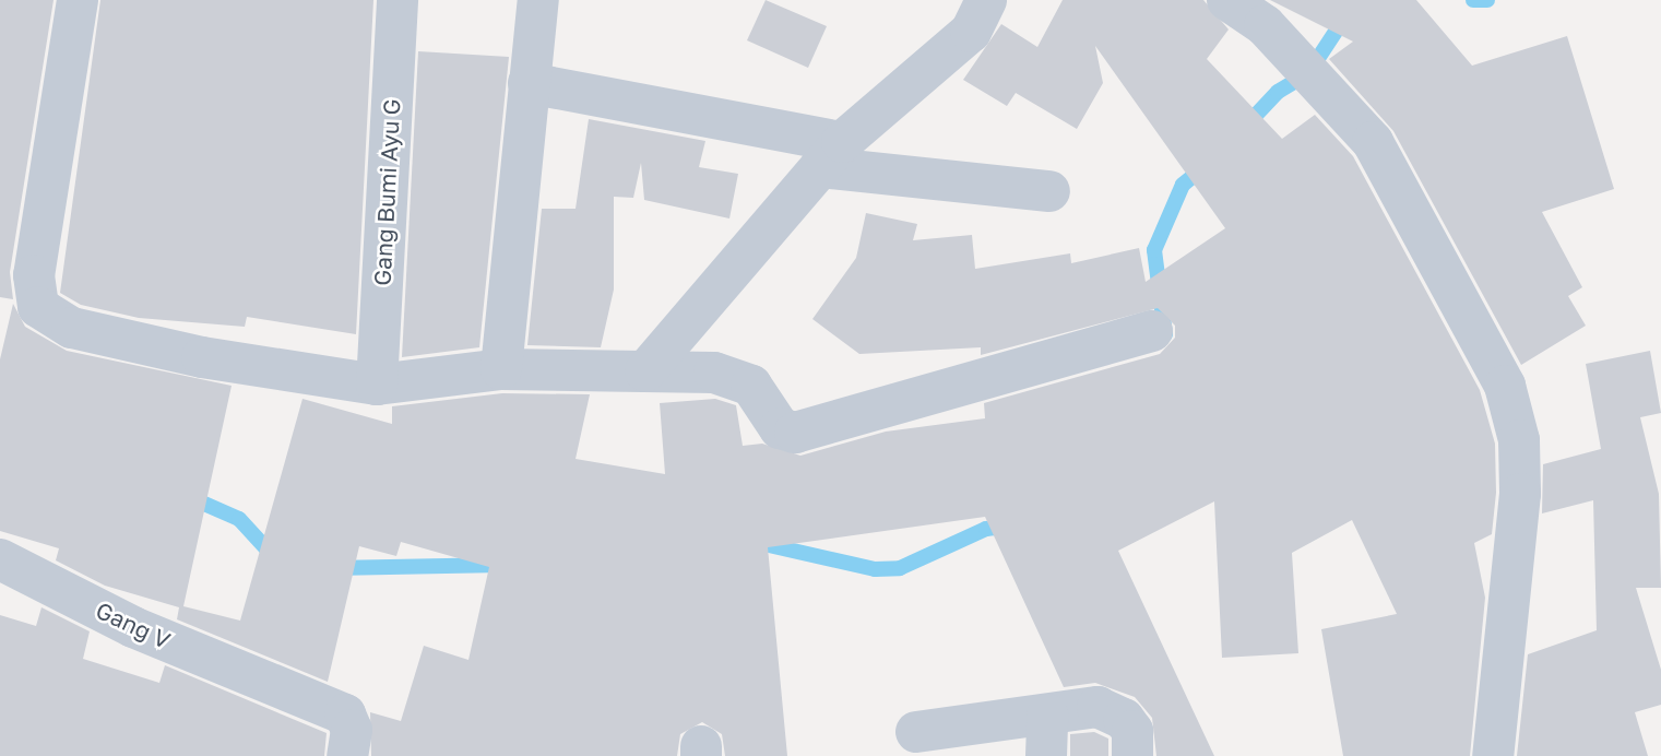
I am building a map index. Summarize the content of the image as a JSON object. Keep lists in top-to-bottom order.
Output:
{
  "streets": {
    "street": ["Gang Bumi Ayu G", "Gang V"]
  }
}
